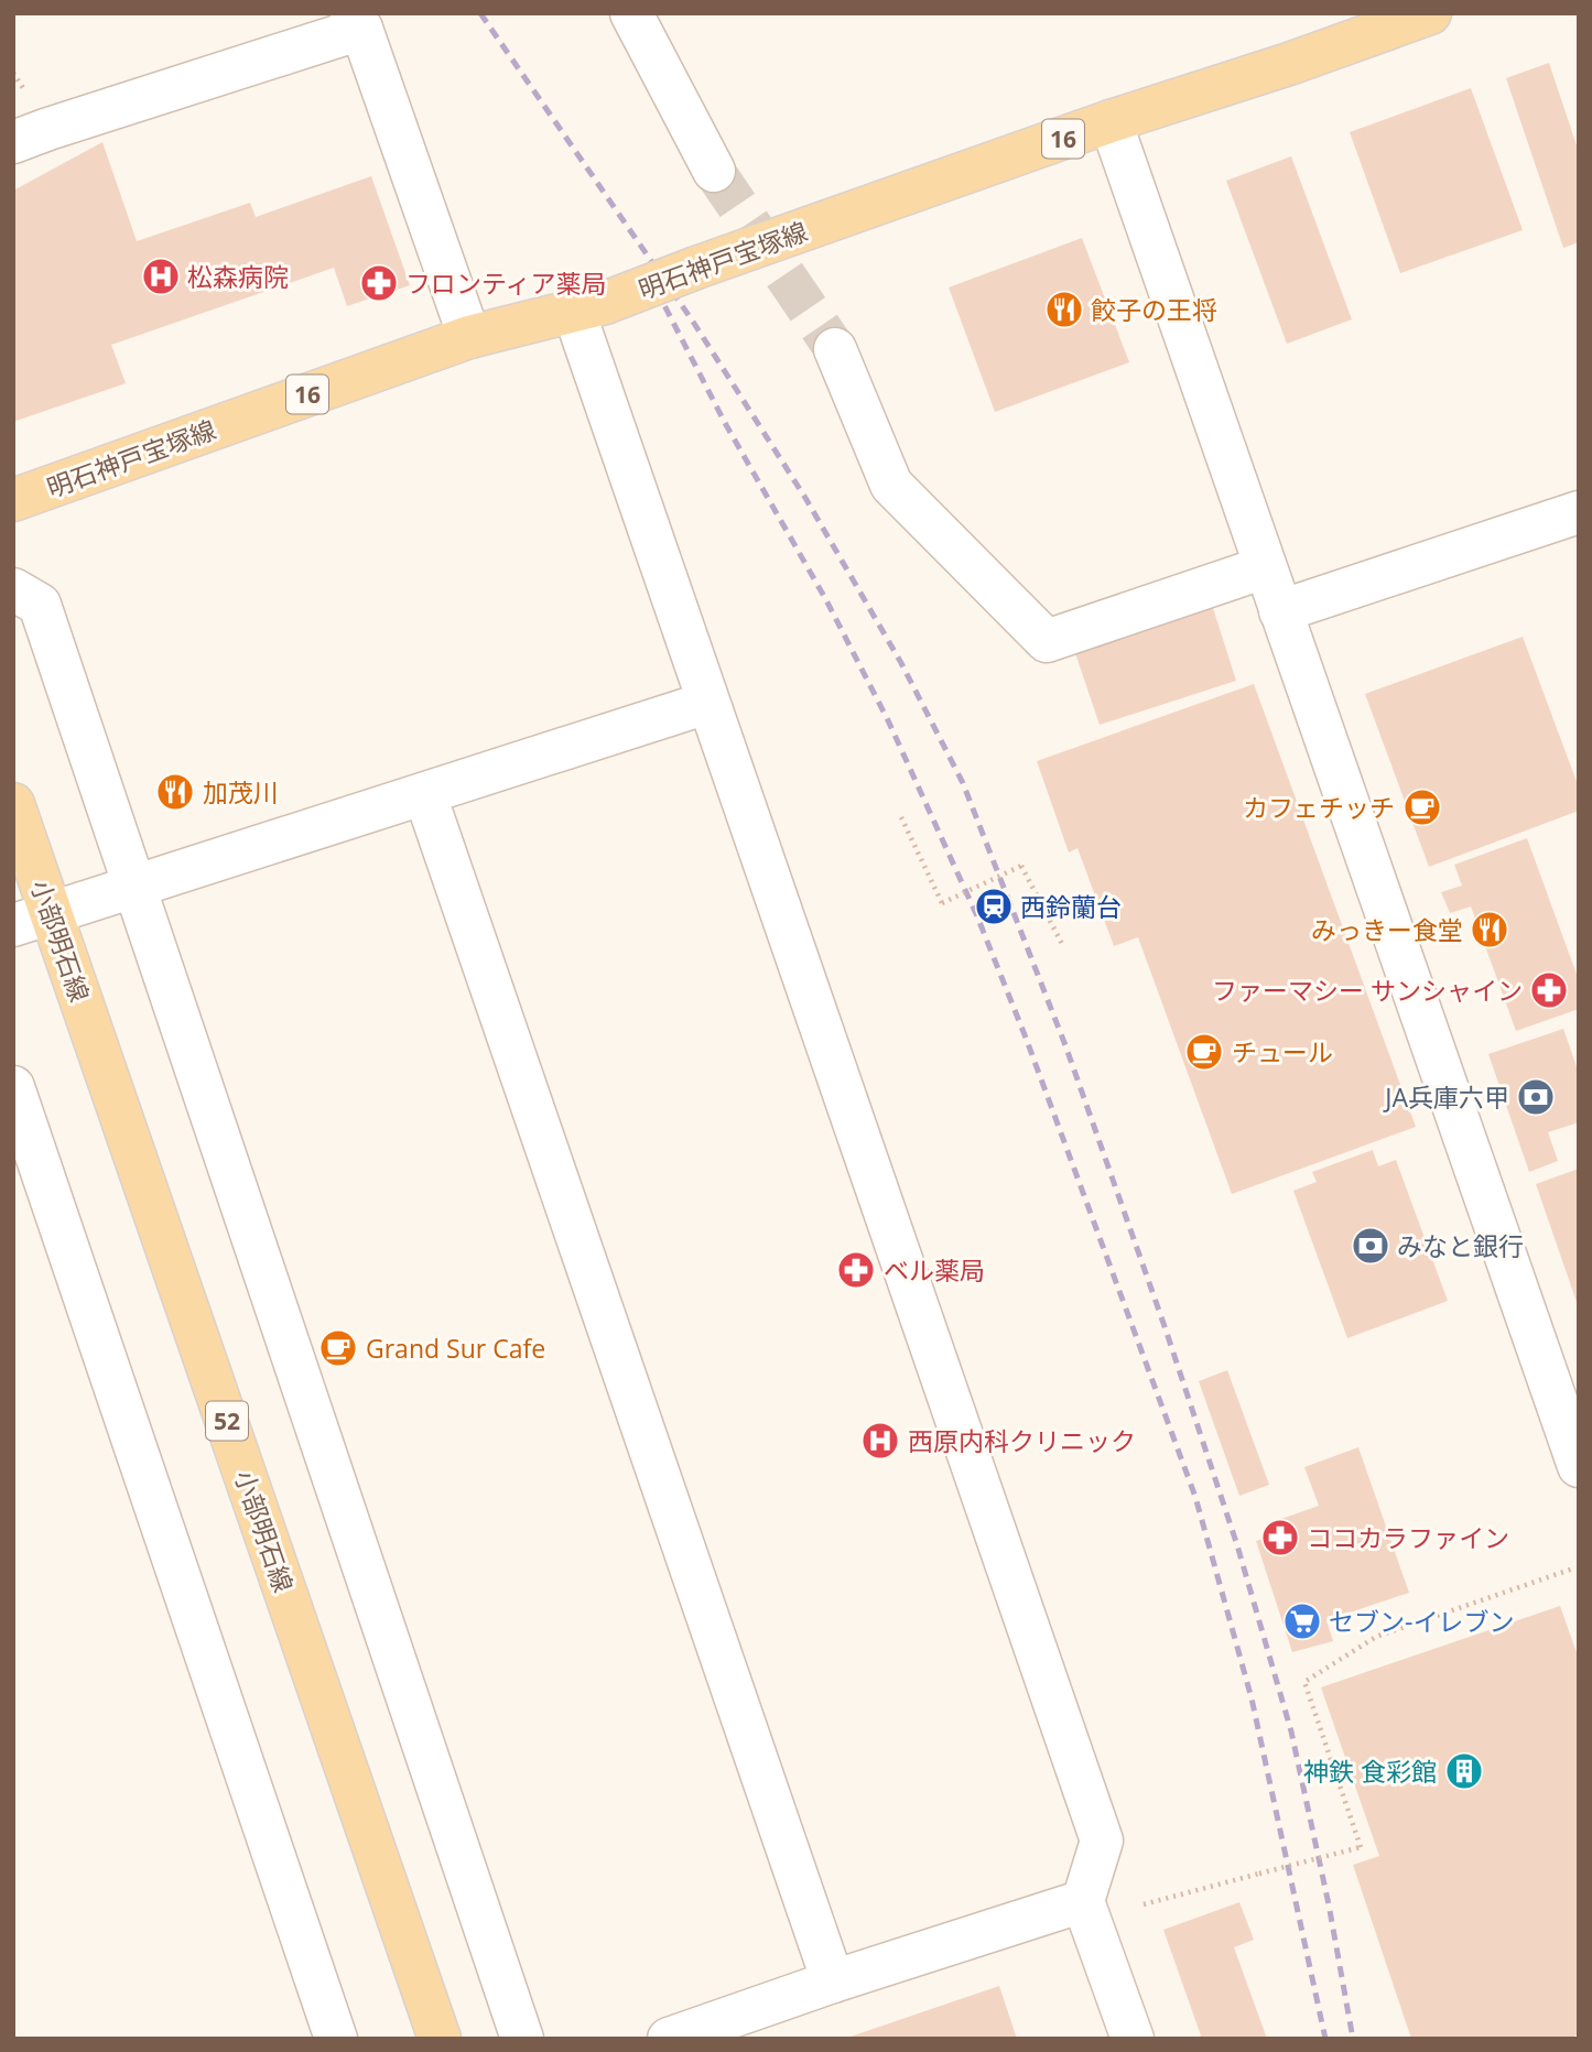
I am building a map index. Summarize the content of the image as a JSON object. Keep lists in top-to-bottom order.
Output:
{
  "streets": {
    "main road": [
      "16",
      "明石神戸宝塚線",
      "小部明石線",
      "52"
    ]
  },
  "places": {
    "hospital": ["松森病院", "西原内科クリニック"],
    "pharmacy": [
      "フロンティア薬局",
      "ファーマシー サンシャイン",
      "ベル薬局",
      "ココカラファイン"
    ],
    "restaurant": ["餃子の王将", "加茂川", "みっきー食堂"],
    "cafe": ["カフェチッチ", "チュール", "Grand Sur Cafe"],
    "station": ["西鈴蘭台"],
    "bank": ["JA兵庫六甲", "みなと銀行"],
    "supermarket": ["セブン-イレブン"],
    "building": ["神鉄 食彩館"]
  }
}
